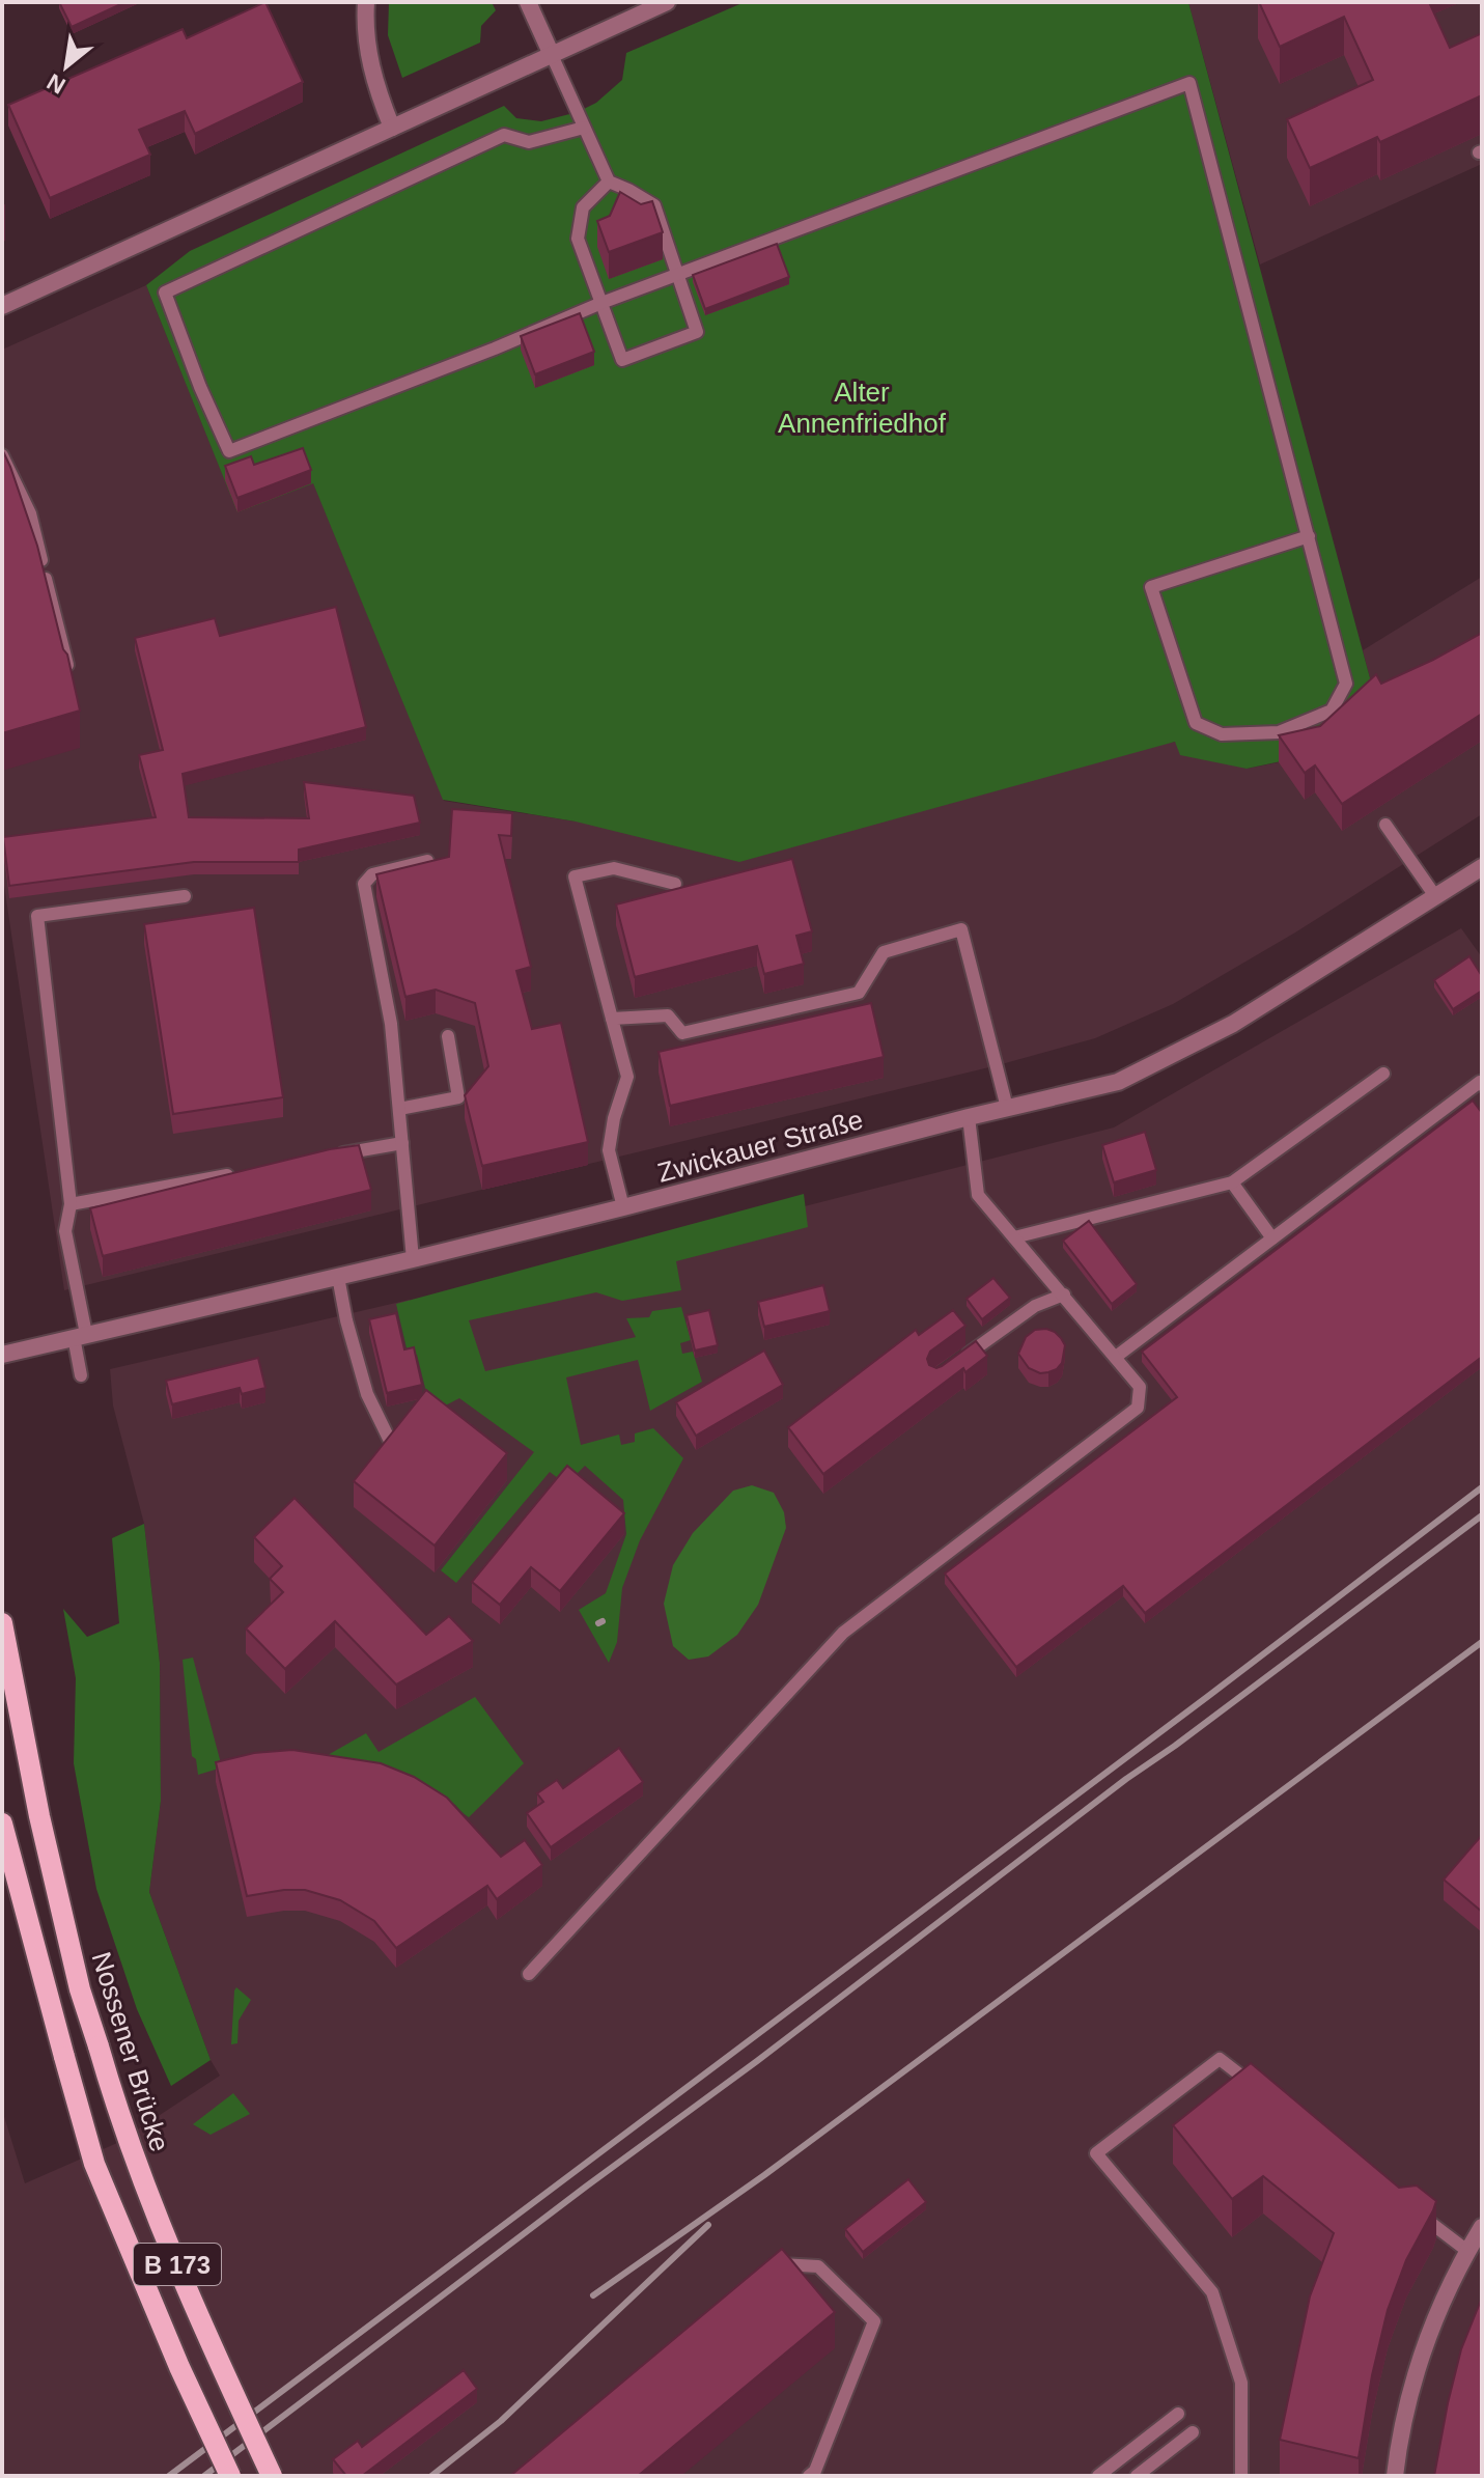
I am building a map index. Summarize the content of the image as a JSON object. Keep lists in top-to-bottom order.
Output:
{
  "streets": {
    "main road": ["Nossener Brücke", "B 173"],
    "street": ["Zwickauer Straße"]
  },
  "parks": ["Alter Annenfriedhof"],
  "north": "bottom left"
}
